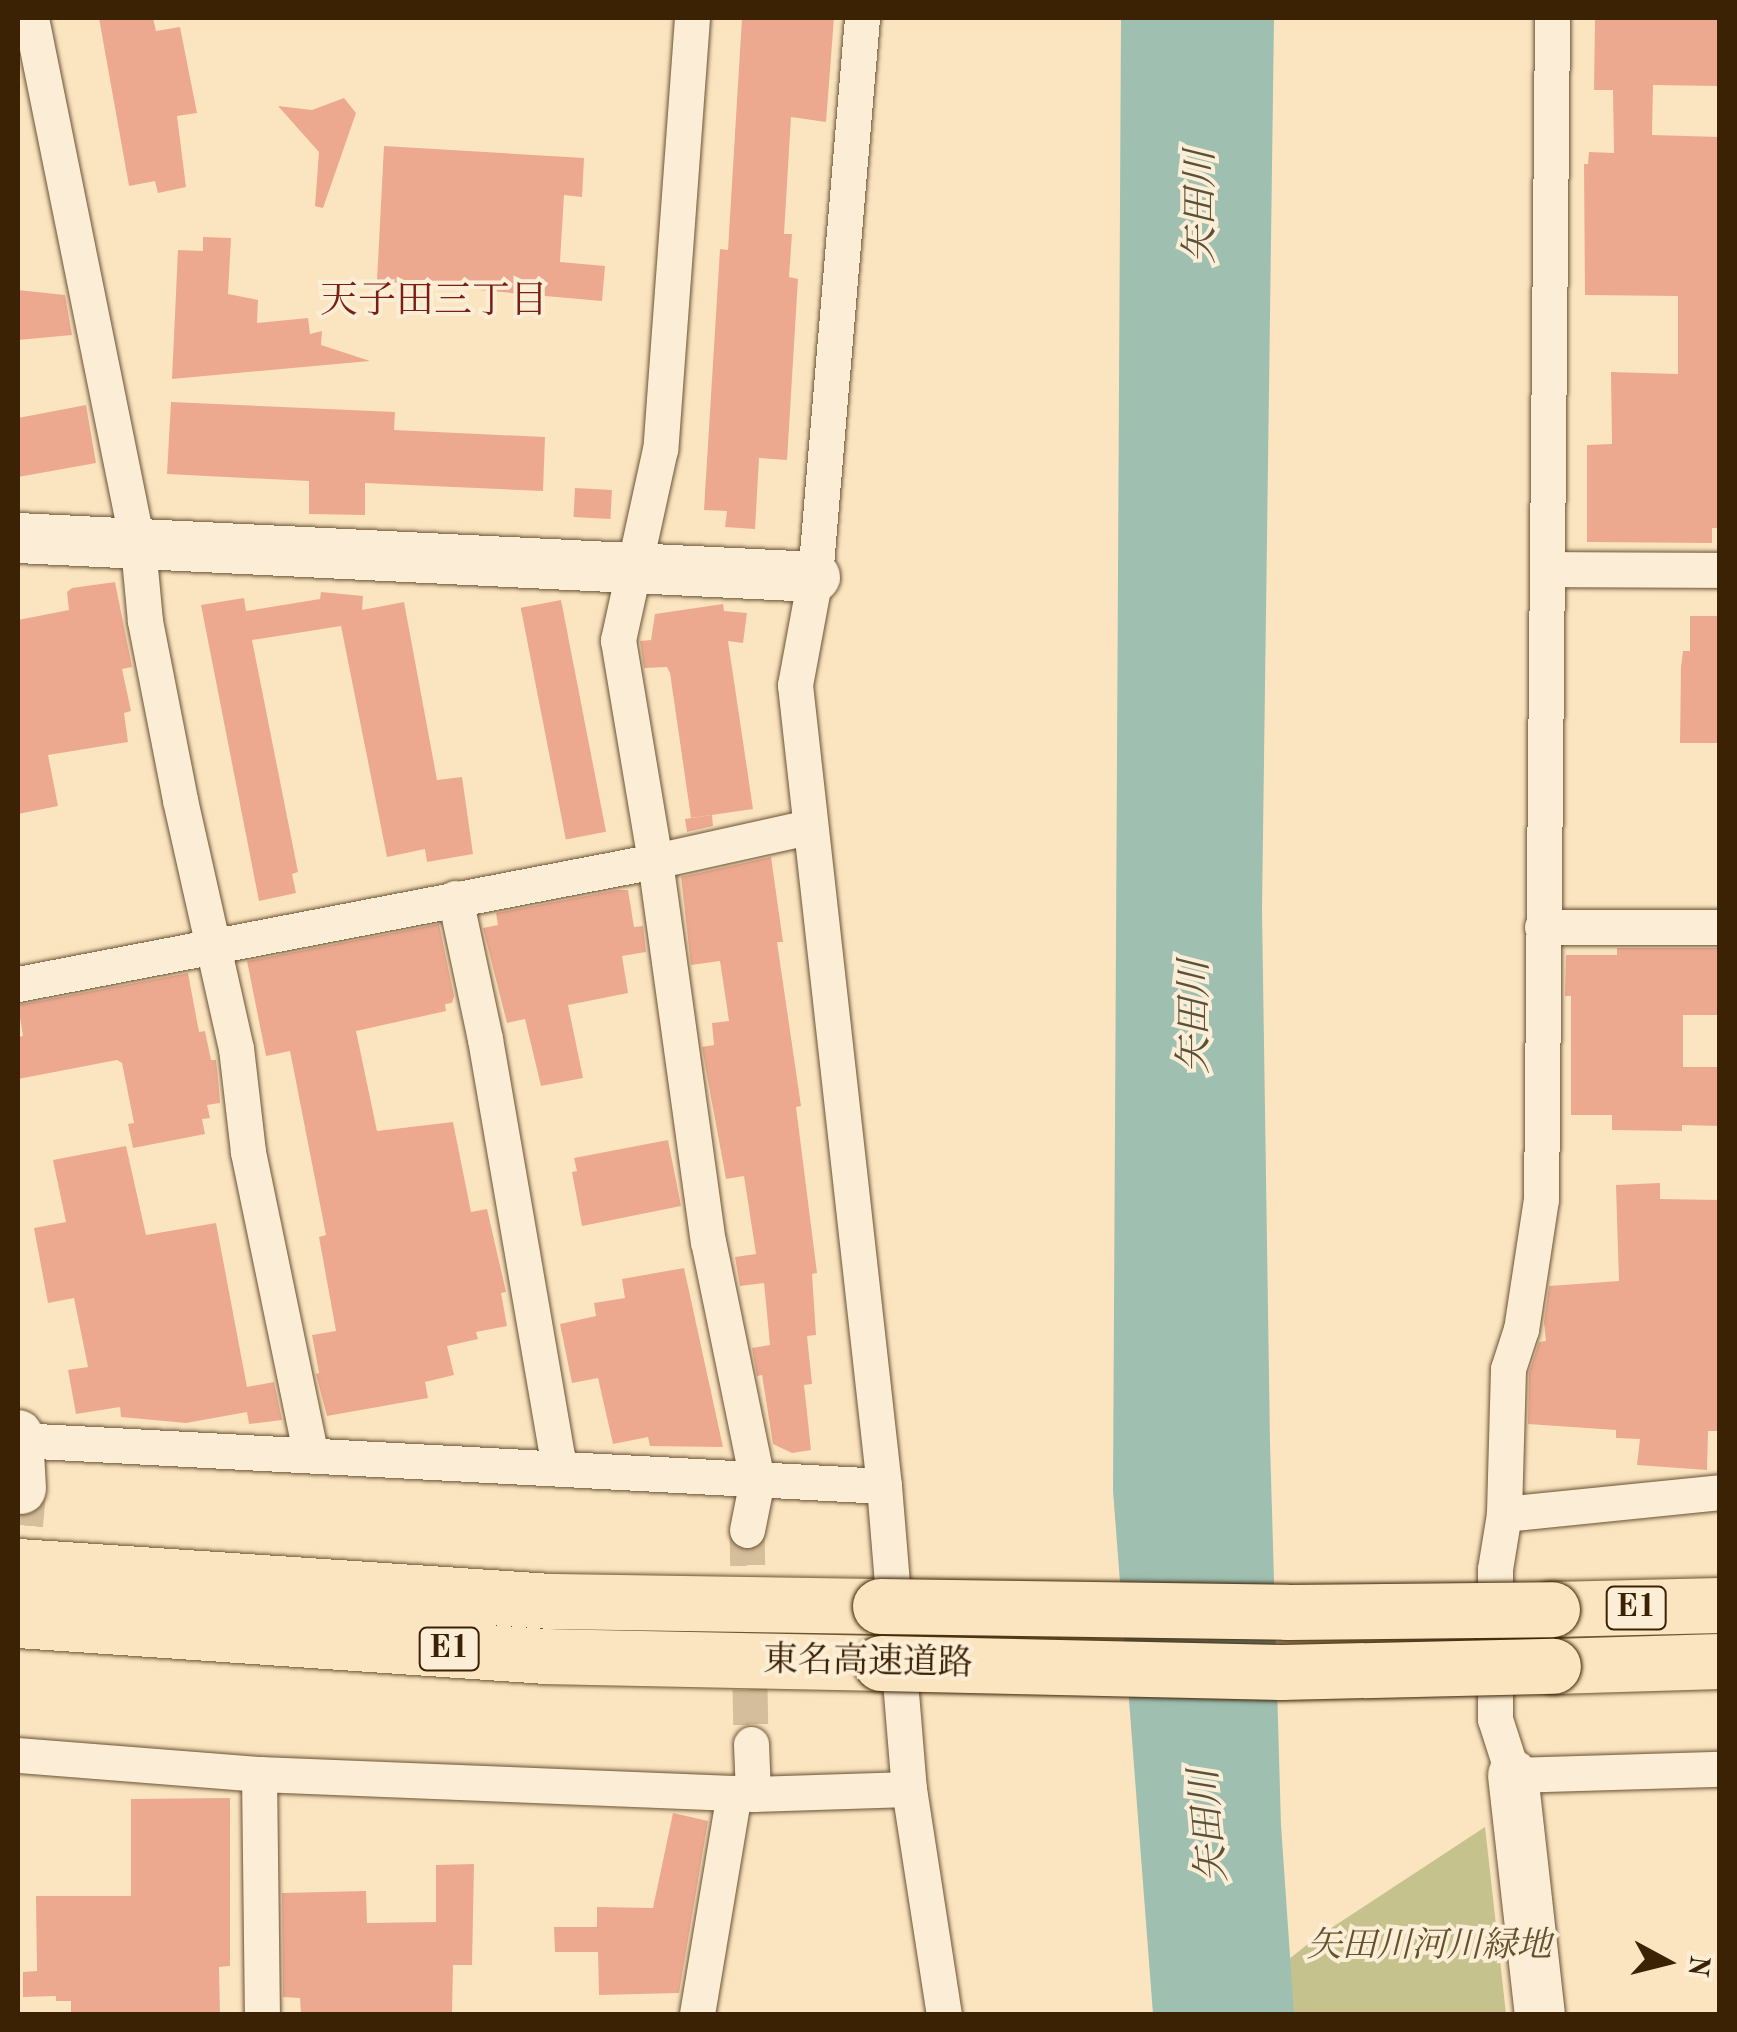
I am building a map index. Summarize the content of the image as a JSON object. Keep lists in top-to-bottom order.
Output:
{
  "streets": {
    "highway": ["E1", "東名高速道路"]
  },
  "districts": ["天子田三丁目"],
  "water": ["矢田川"],
  "parks": ["矢田川河川緑地"],
  "north": "right"
}
